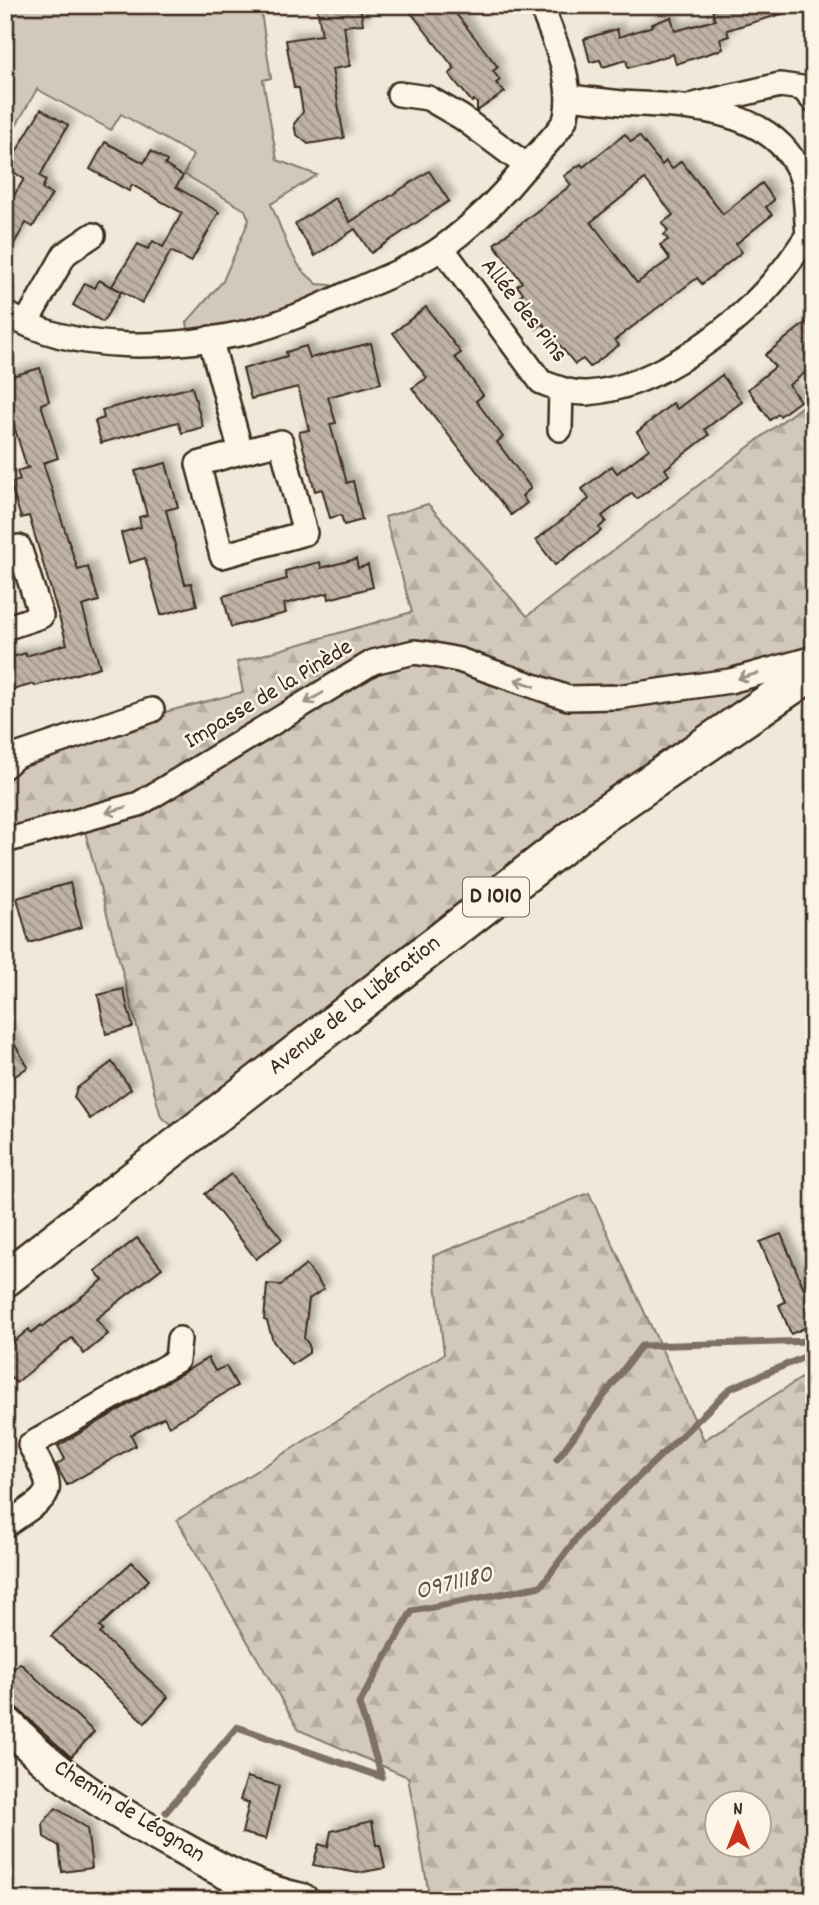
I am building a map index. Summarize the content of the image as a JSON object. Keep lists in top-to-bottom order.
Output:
{
  "streets": {
    "main road": ["D 1010", "Avenue de la Libération"],
    "street": ["Allée des Pins", "Impasse de la Pinède", "Chemin de Léognan"]
  },
  "one_way": ["Impasse de la Pinède"],
  "water": ["O9711180"],
  "north": "top"
}
